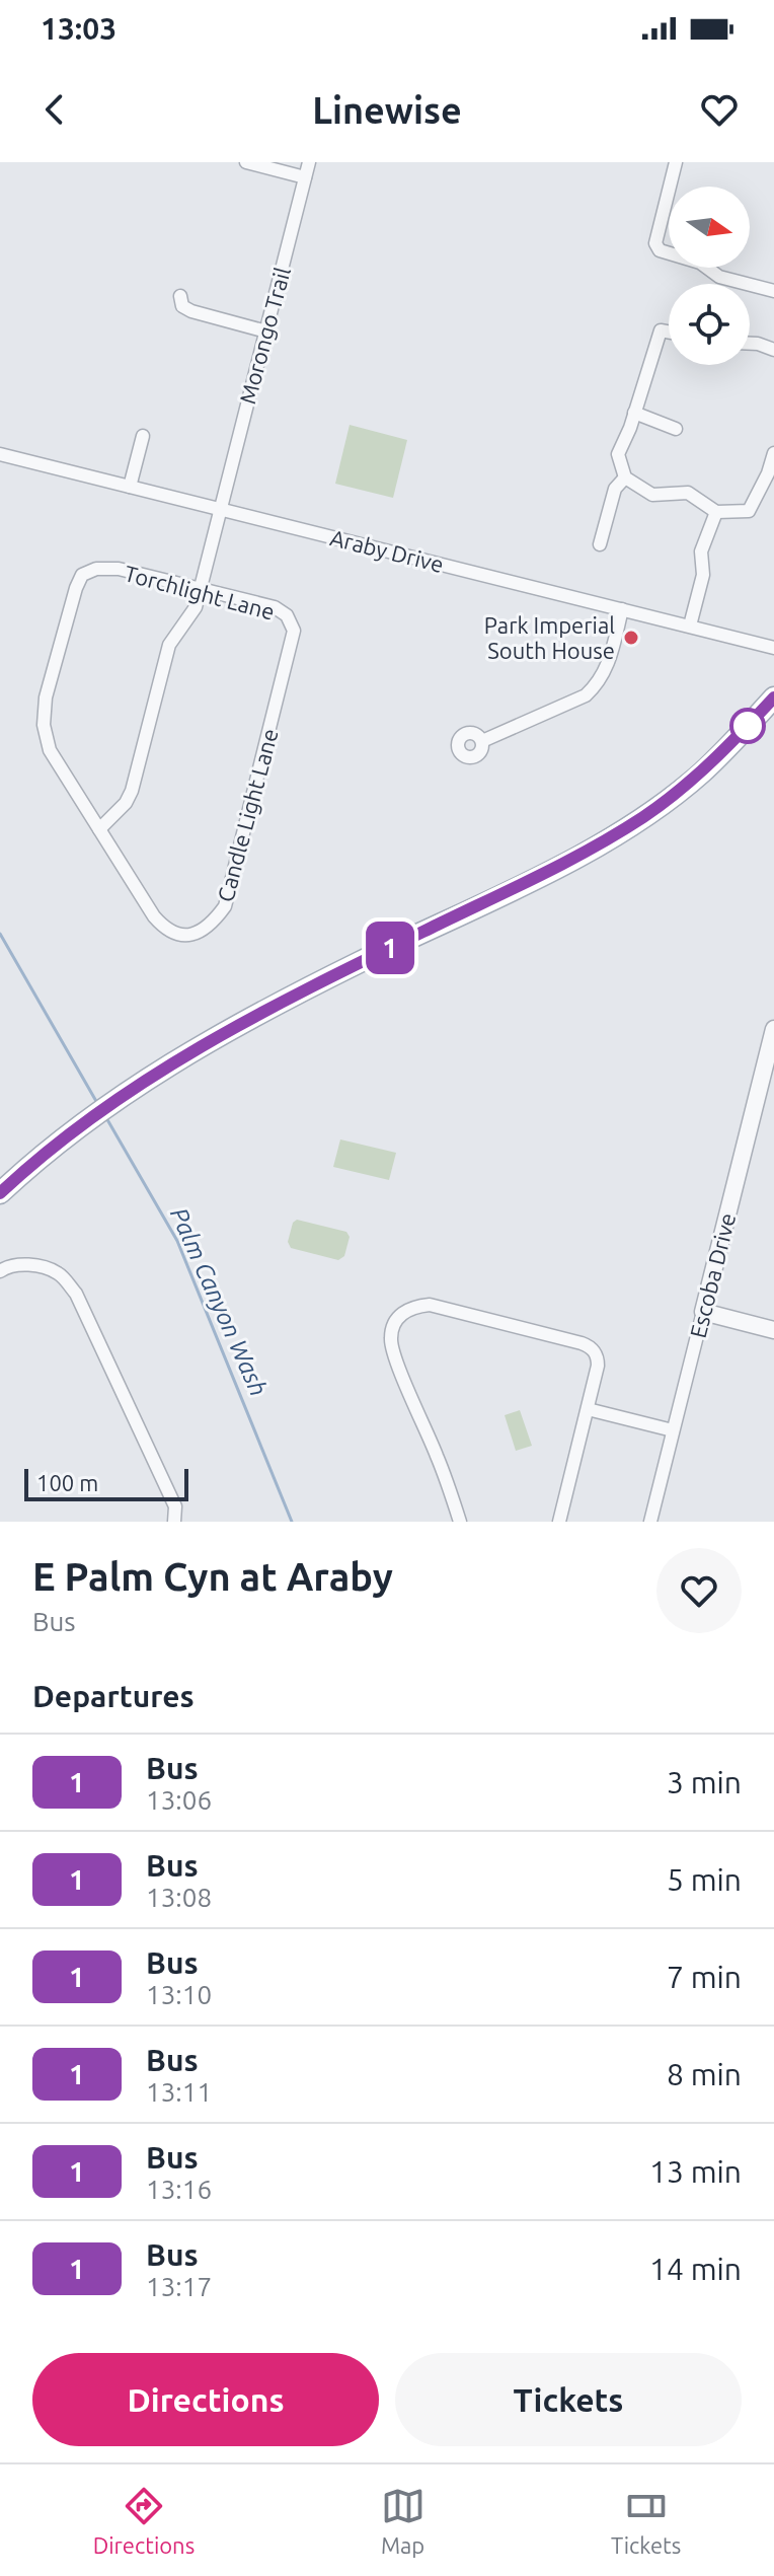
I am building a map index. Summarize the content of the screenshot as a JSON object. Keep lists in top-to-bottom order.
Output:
{
  "streets": {
    "street": [
      "Morongo Trail",
      "Araby Drive",
      "Torchlight Lane",
      "Candle Light Lane",
      "Escoba Drive"
    ]
  },
  "crossings": [
    ["Morongo Trail", "Araby Drive"],
    ["Morongo Trail", "Torchlight Lane"],
    ["Morongo Trail", "Candle Light Lane"],
    ["Torchlight Lane", "Candle Light Lane"]
  ],
  "water": ["Palm Canyon Wash"],
  "places": ["Park Imperial South House"],
  "lines": ["bus line 1"],
  "scale_bar": "100 m",
  "north": "right",
  "page": {
    "status": "13:03",
    "header": "Linewise",
    "on_map": "1",
    "scale": "100 m",
    "heading": [
      ["E Palm Cyn at Araby", "Bus"],
      "Departures"
    ],
    "list": [
      {
        "mark": "1",
        "name": "Bus",
        "note": "13:06",
        "value": "3 min"
      },
      {
        "mark": "1",
        "name": "Bus",
        "note": "13:08",
        "value": "5 min"
      },
      {
        "mark": "1",
        "name": "Bus",
        "note": "13:10",
        "value": "7 min"
      },
      {
        "mark": "1",
        "name": "Bus",
        "note": "13:11",
        "value": "8 min"
      },
      {
        "mark": "1",
        "name": "Bus",
        "note": "13:16",
        "value": "13 min"
      },
      {
        "mark": "1",
        "name": "Bus",
        "note": "13:17",
        "value": "14 min"
      }
    ],
    "buttons": ["Directions", "Tickets"],
    "tabs": ["Directions", "Map", "Tickets"]
  }
}
